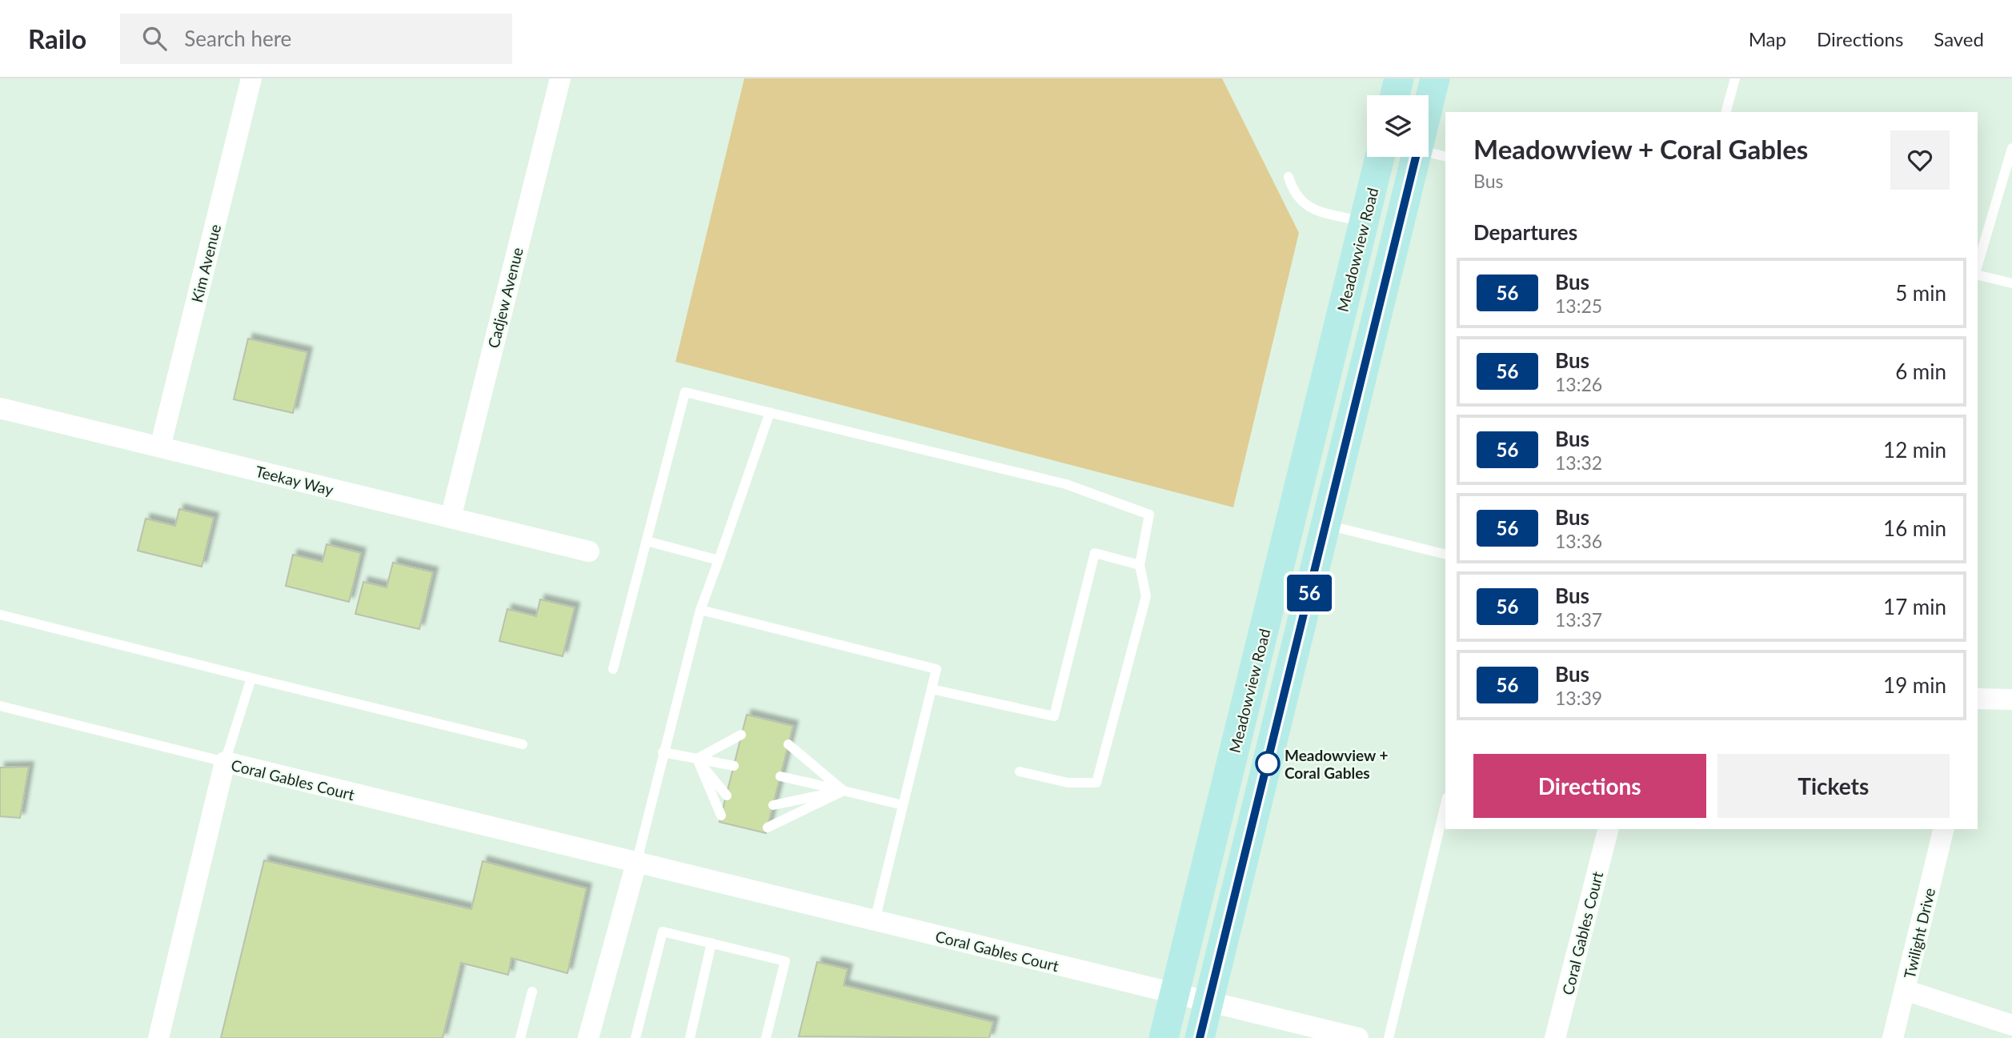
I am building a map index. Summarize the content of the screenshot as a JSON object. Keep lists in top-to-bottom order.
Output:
{
  "streets": {
    "main road": ["Meadowview Road"],
    "street": [
      "Kim Avenue",
      "Cadjew Avenue",
      "Teekay Way",
      "Coral Gables Court",
      "Twilight Drive"
    ]
  },
  "crossings": [
    ["Meadowview Road", "Coral Gables Court"],
    ["Kim Avenue", "Teekay Way"],
    ["Cadjew Avenue", "Teekay Way"]
  ],
  "places": ["Meadowview + Coral Gables"],
  "lines": ["bus line 56"],
  "page": {
    "header": "Railo",
    "search": "Search here",
    "nav": ["Map", "Directions", "Saved"],
    "on_map": "56",
    "heading": [
      ["Meadowview + Coral Gables", "Bus"],
      "Departures"
    ],
    "list": [
      {
        "mark": "56",
        "name": "Bus",
        "note": "13:25",
        "value": "5 min"
      },
      {
        "mark": "56",
        "name": "Bus",
        "note": "13:26",
        "value": "6 min"
      },
      {
        "mark": "56",
        "name": "Bus",
        "note": "13:32",
        "value": "12 min"
      },
      {
        "mark": "56",
        "name": "Bus",
        "note": "13:36",
        "value": "16 min"
      },
      {
        "mark": "56",
        "name": "Bus",
        "note": "13:37",
        "value": "17 min"
      },
      {
        "mark": "56",
        "name": "Bus",
        "note": "13:39",
        "value": "19 min"
      }
    ],
    "buttons": ["Directions", "Tickets"]
  }
}
